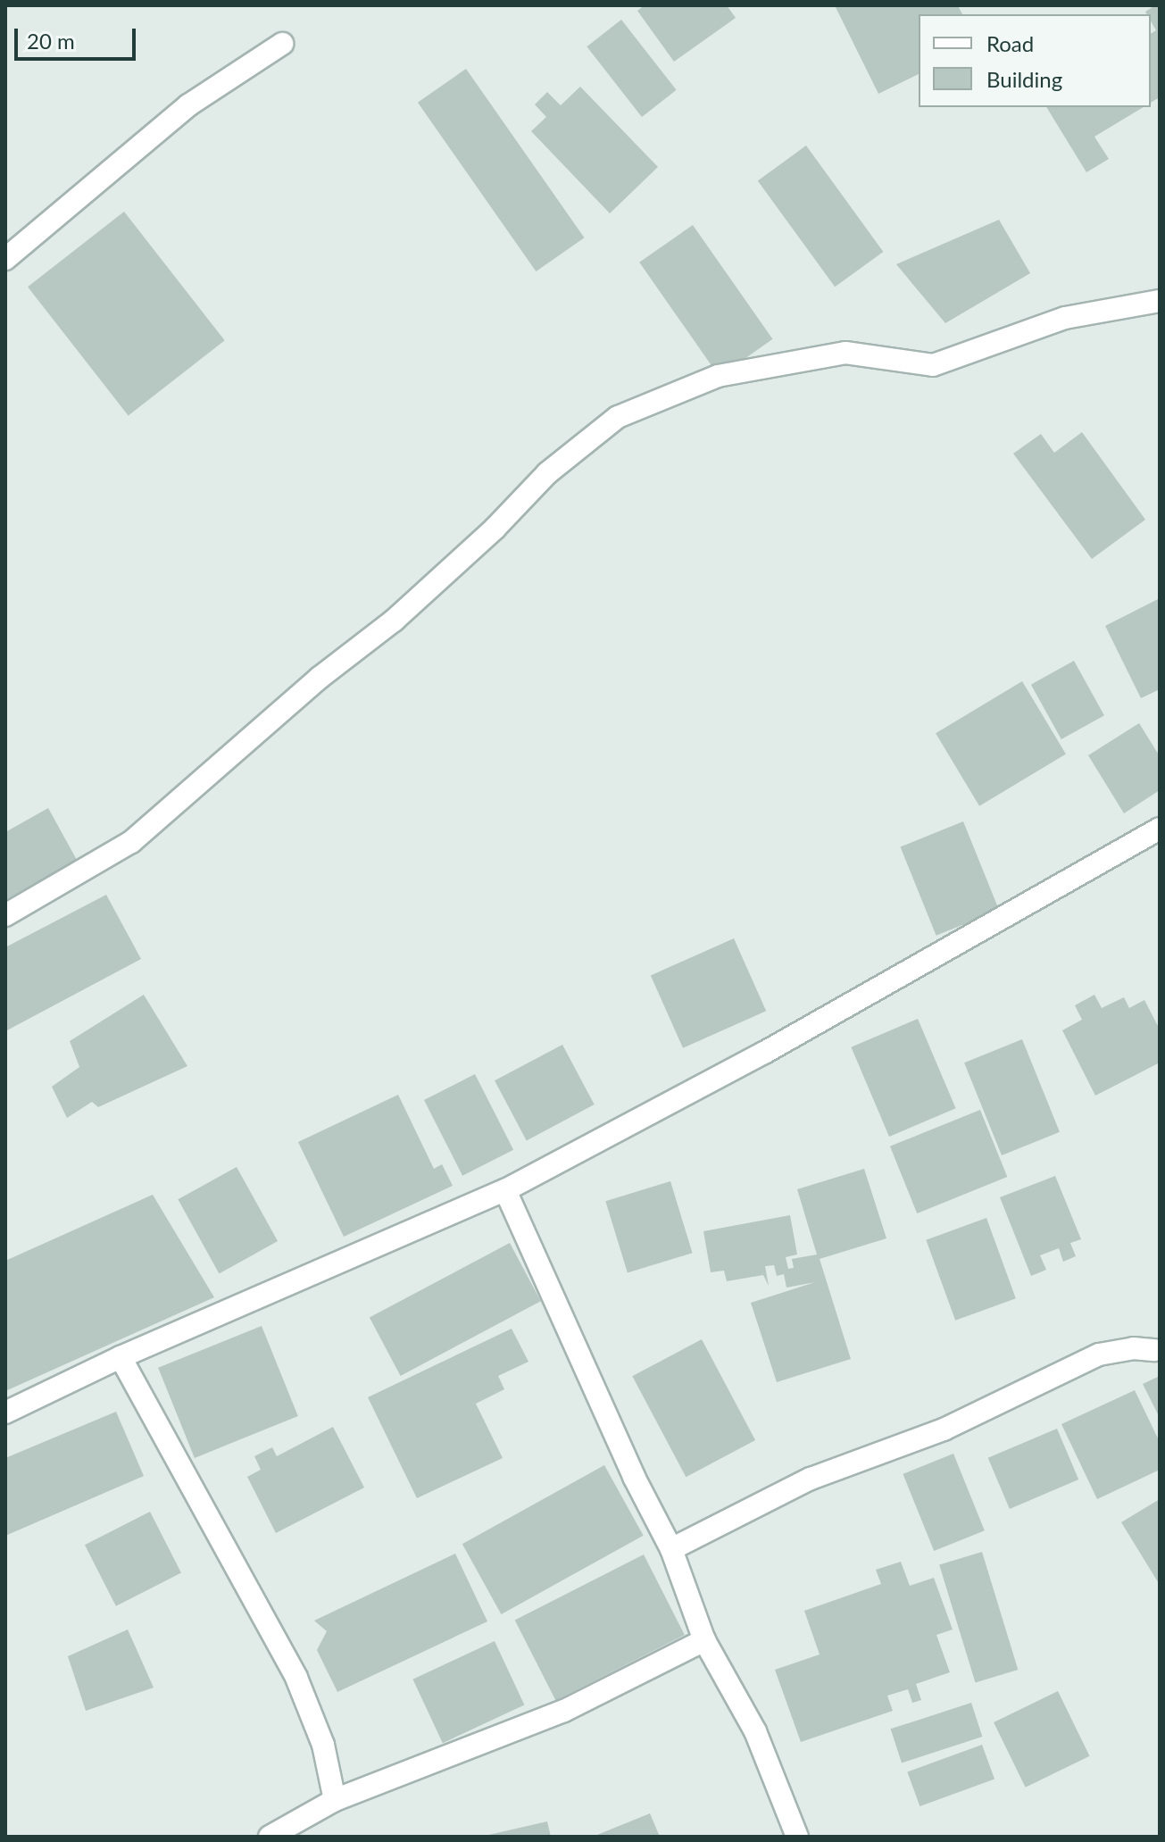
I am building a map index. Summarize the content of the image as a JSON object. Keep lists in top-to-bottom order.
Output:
{
  "legend": ["Road", "Building"],
  "scale_bar": "20 m"
}
